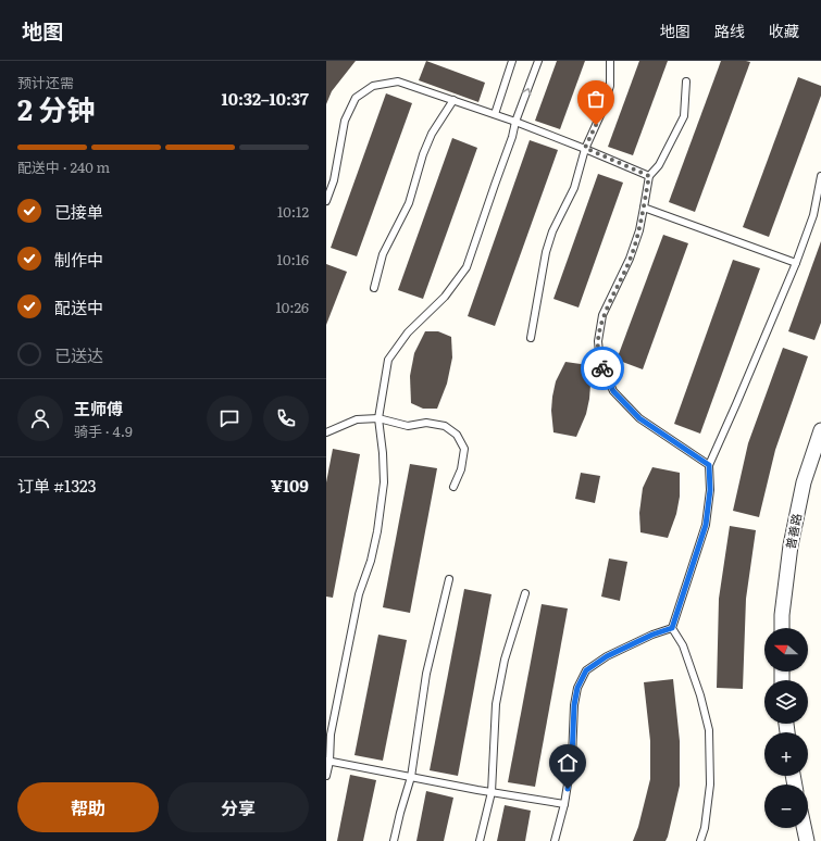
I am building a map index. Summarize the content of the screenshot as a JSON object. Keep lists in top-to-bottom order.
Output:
{
  "streets": {
    "street": ["普善路"]
  },
  "north": "left",
  "page": {
    "header": "地图",
    "nav": ["地图", "路线", "收藏"],
    "heading": ["2 分钟", "预计还需", "10:32–10:37"],
    "panel": [
      "王师傅",
      "骑手 · 4.9",
      "订单 #1323",
      "¥109"
    ],
    "bar": "配送中 · 240 m",
    "list": [
      ["已接单", "10:12"],
      ["制作中", "10:16"],
      ["配送中", "10:26"],
      "已送达"
    ],
    "map_buttons": ["+", "−"],
    "buttons": ["帮助", "分享"]
  }
}
